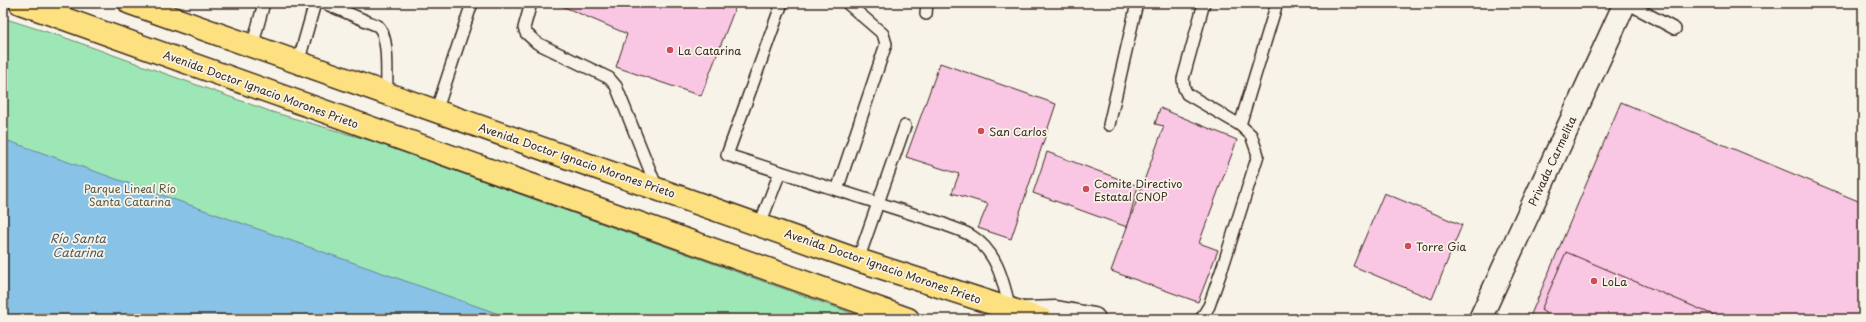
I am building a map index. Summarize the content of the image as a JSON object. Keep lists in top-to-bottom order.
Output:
{
  "streets": {
    "highway": ["Avenida Doctor Ignacio Morones Prieto"],
    "street": ["Privada Carmelita"]
  },
  "water": ["Río Santa Catarina"],
  "parks": ["Parque Lineal Río Santa Catarina"],
  "places": [
    "La Catarina",
    "San Carlos",
    "Comite Directivo Estatal CNOP",
    "Torre Gia",
    "LoLa"
  ]
}
